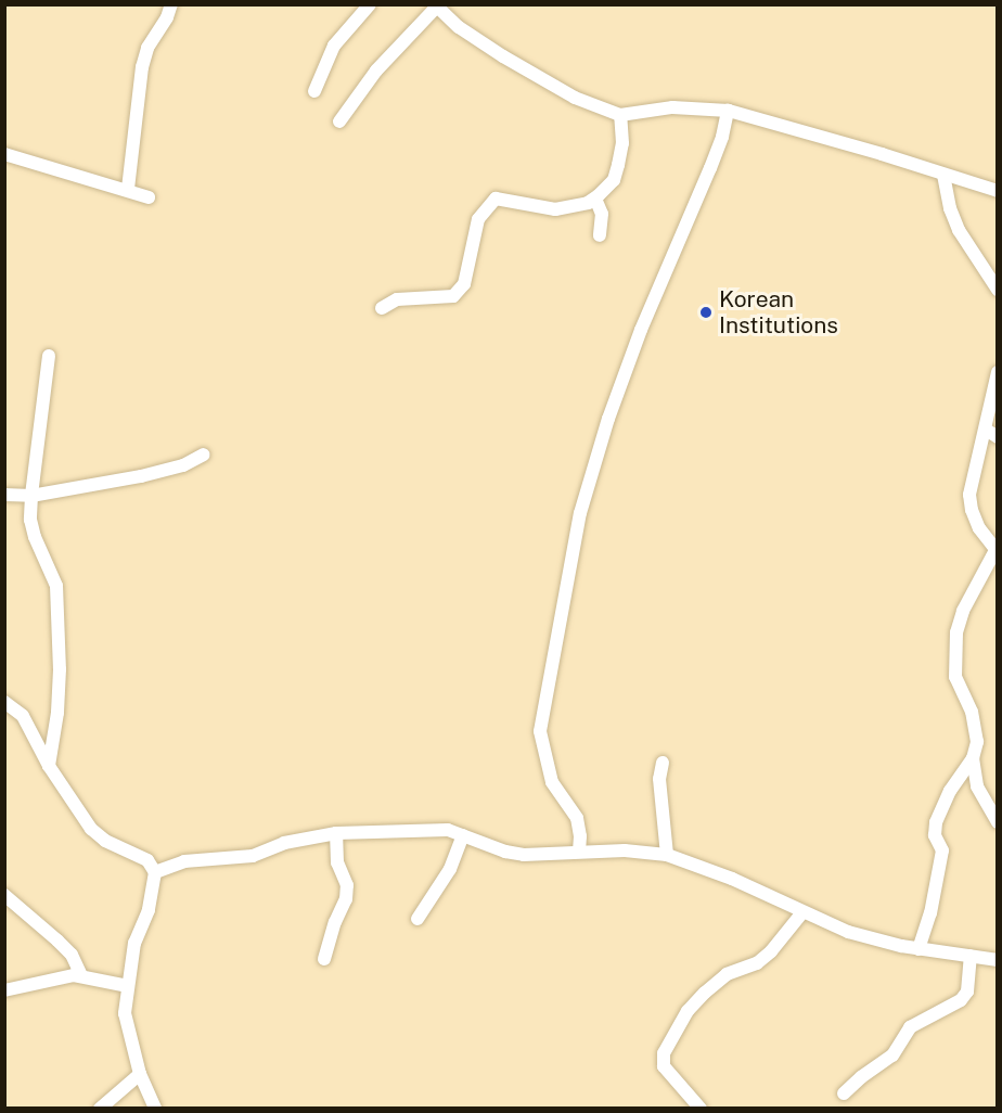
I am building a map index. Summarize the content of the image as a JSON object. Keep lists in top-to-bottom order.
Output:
{
  "places": ["Korean Institutions"]
}
